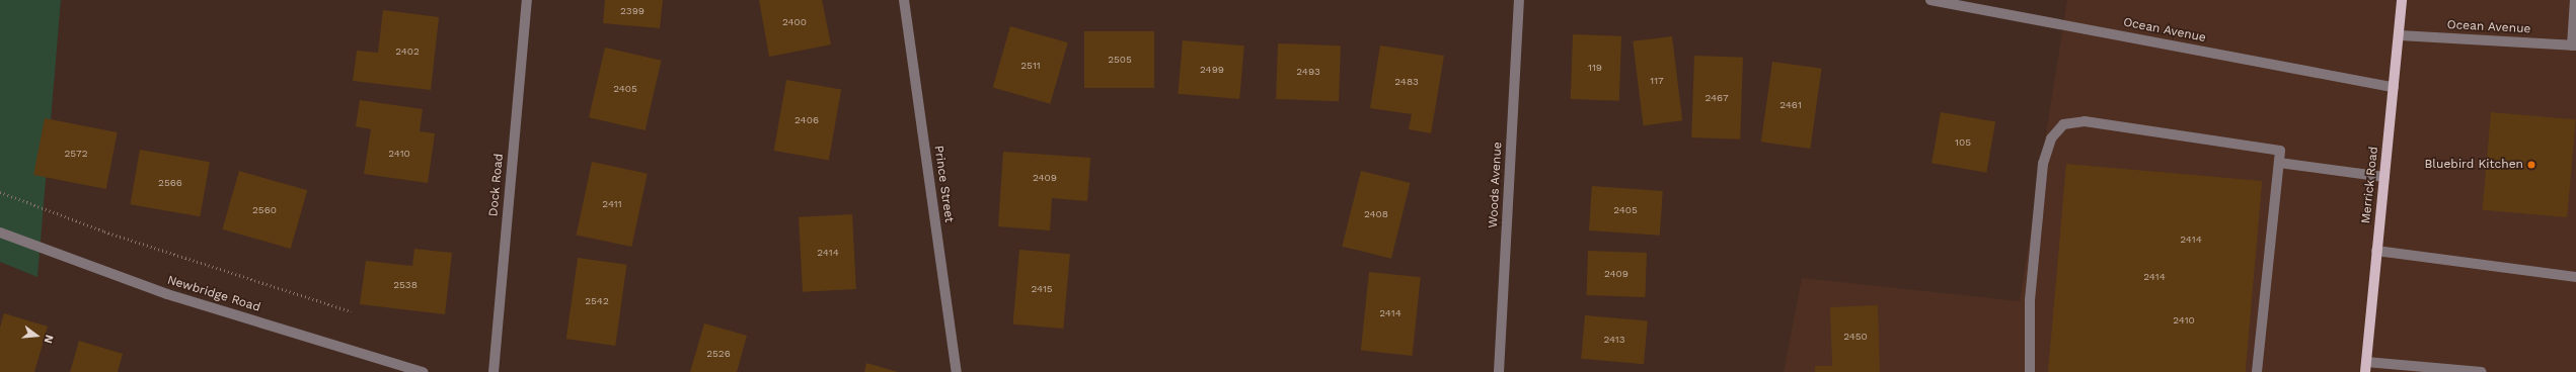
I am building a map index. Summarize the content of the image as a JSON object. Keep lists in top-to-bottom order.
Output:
{
  "streets": {
    "main road": ["Merrick Road"],
    "street": [
      "Ocean Avenue",
      "Prince Street",
      "Dock Road",
      "Woods Avenue",
      "Newbridge Road"
    ]
  },
  "crossings": [
    ["Ocean Avenue", "Merrick Road"]
  ],
  "places": ["Bluebird Kitchen"],
  "house_numbers": [
    "2399",
    "2400",
    "2402",
    "2505",
    "2511",
    "119",
    "2499",
    "2493",
    "117",
    "2483",
    "2405",
    "2467",
    "2461",
    "2406",
    "105",
    "2572",
    "2410",
    "2409",
    "2566",
    "2411",
    "2560",
    "2405",
    "2408",
    "2414",
    "2414",
    "2409",
    "2414",
    "2538",
    "2415",
    "2542",
    "2414",
    "2410",
    "2450",
    "2413",
    "2526"
  ],
  "north": "right"
}
